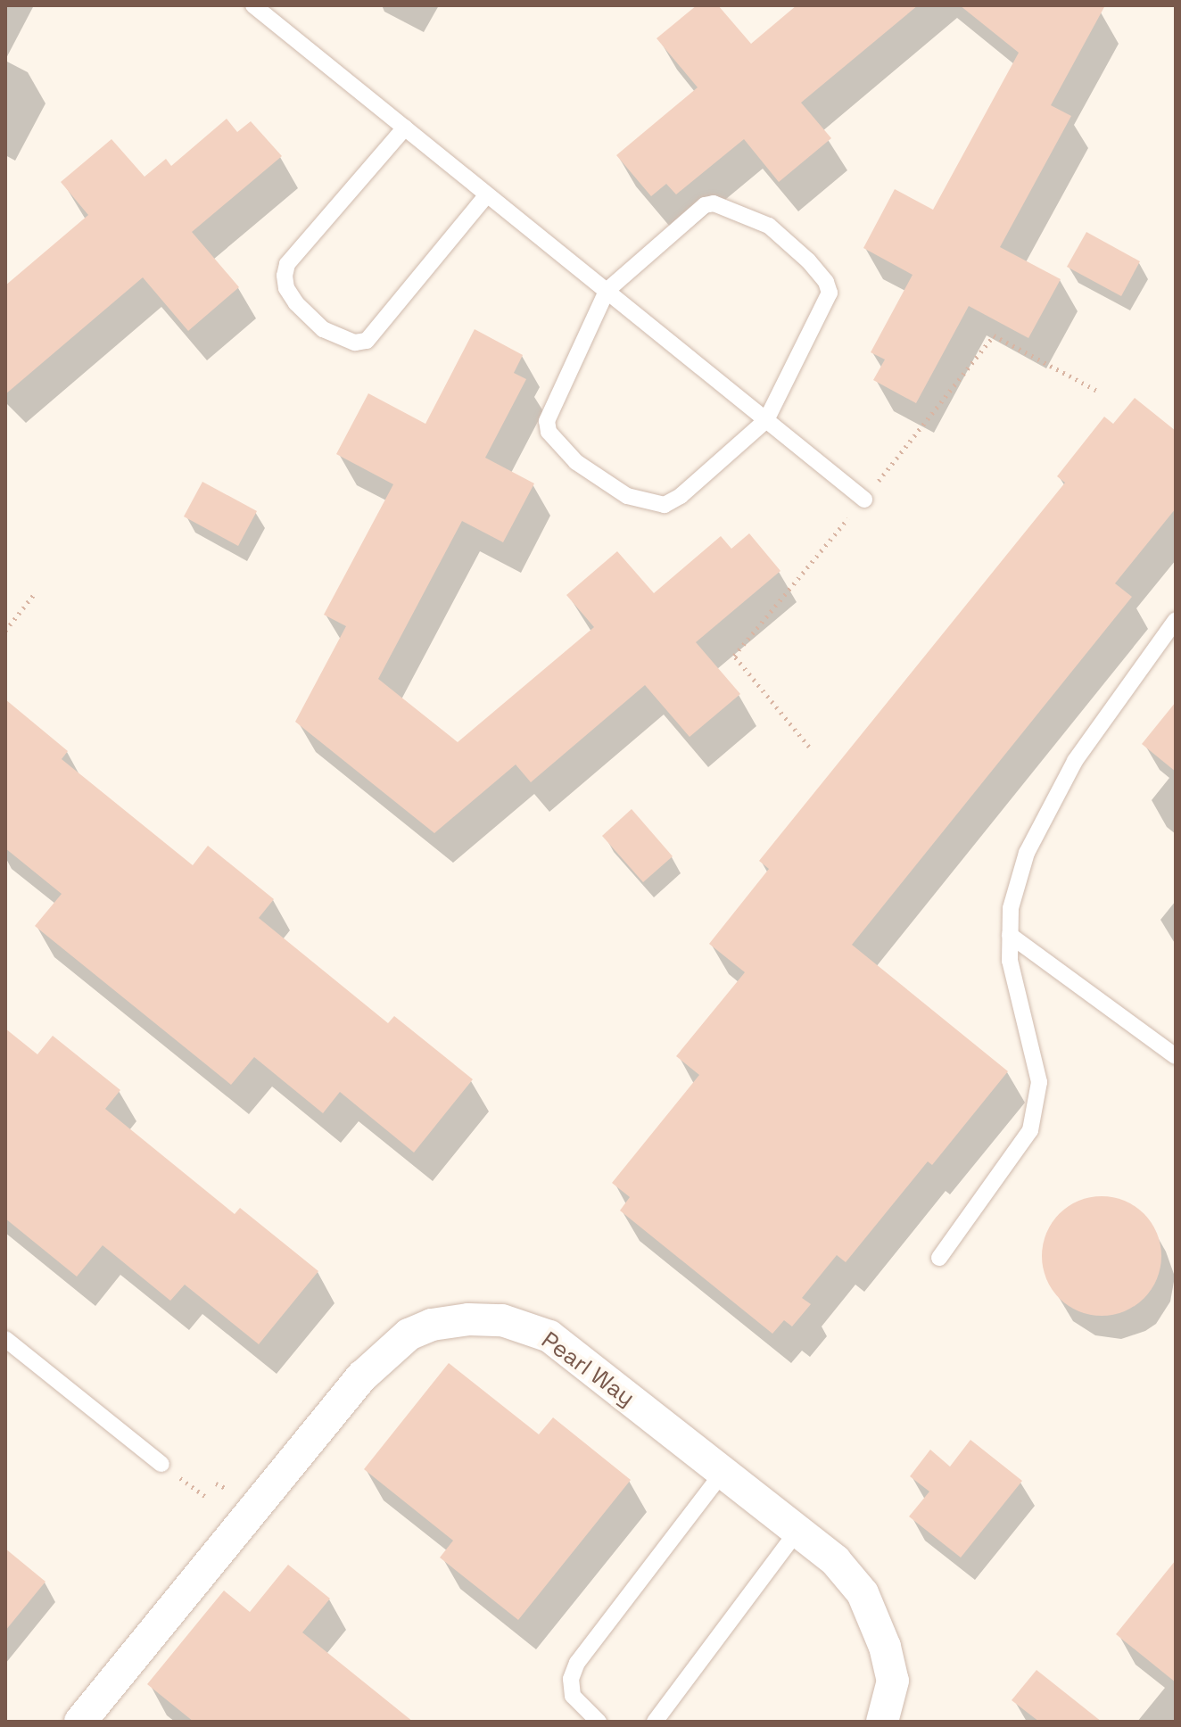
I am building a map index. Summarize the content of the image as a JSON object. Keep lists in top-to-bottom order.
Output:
{
  "streets": {
    "street": ["Pearl Way"]
  }
}
